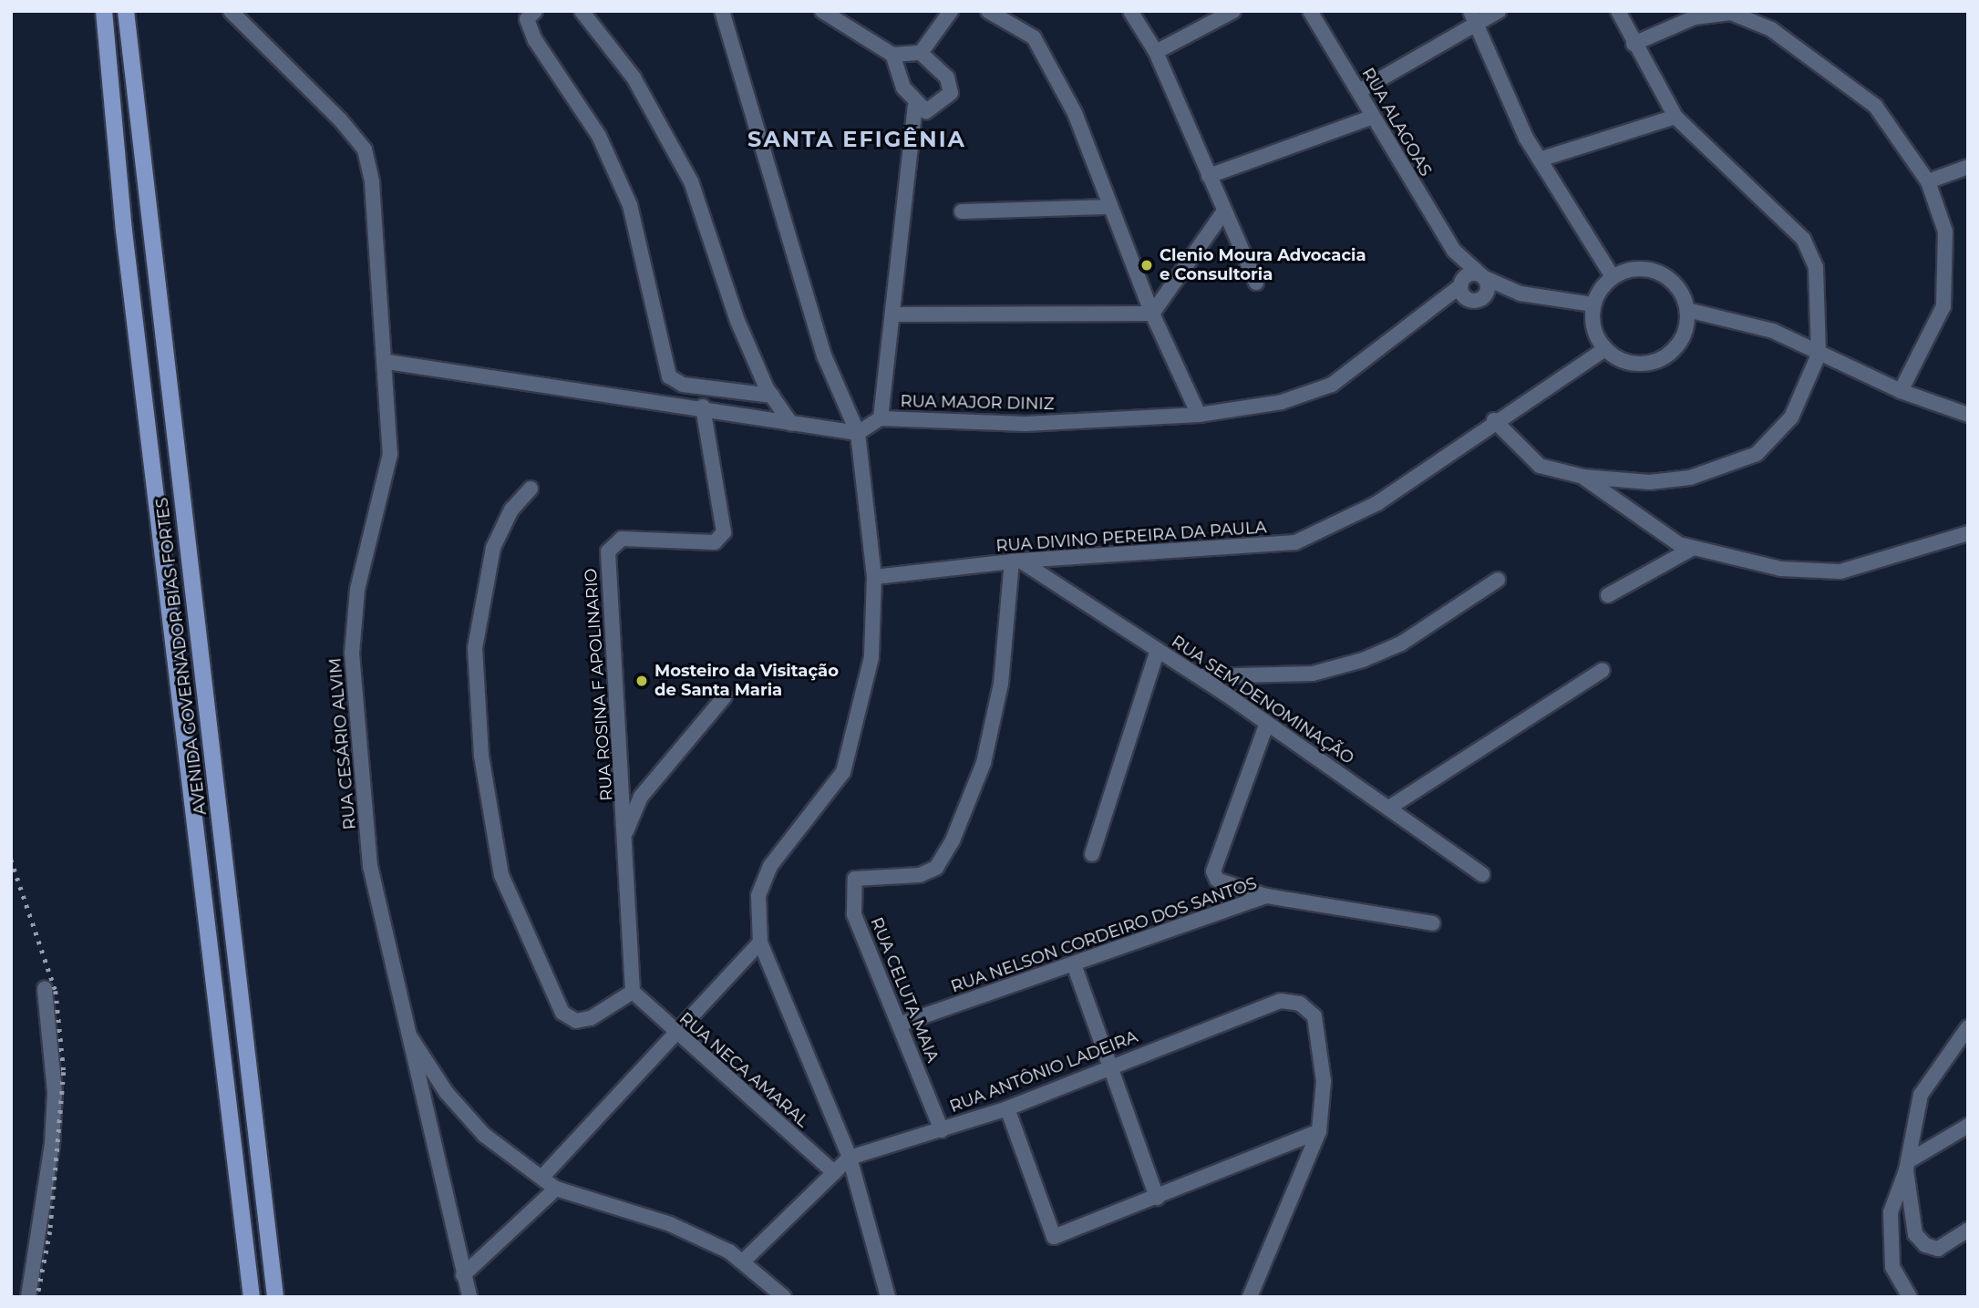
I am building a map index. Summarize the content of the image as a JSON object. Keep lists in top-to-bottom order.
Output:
{
  "streets": {
    "main road": ["AVENIDA GOVERNADOR BIAS FORTES"],
    "street": [
      "RUA ALAGOAS",
      "RUA MAJOR DINIZ",
      "RUA DIVINO PEREIRA DA PAULA",
      "RUA ROSINA F APOLINARIO",
      "RUA SEM DENOMINAÇÃO",
      "RUA CESÁRIO ALVIM",
      "RUA NELSON CORDEIRO DOS SANTOS",
      "RUA CELUTA MAIA",
      "RUA NECA AMARAL",
      "RUA ANTÔNIO LADEIRA"
    ]
  },
  "crossings": [
    ["RUA ALAGOAS", "RUA MAJOR DINIZ"],
    ["RUA ALAGOAS", "RUA DIVINO PEREIRA DA PAULA"],
    ["RUA DIVINO PEREIRA DA PAULA", "RUA SEM DENOMINAÇÃO"],
    ["RUA DIVINO PEREIRA DA PAULA", "RUA CELUTA MAIA"],
    ["RUA ROSINA F APOLINARIO", "RUA NECA AMARAL"],
    ["RUA SEM DENOMINAÇÃO", "RUA CELUTA MAIA"],
    ["RUA NELSON CORDEIRO DOS SANTOS", "RUA CELUTA MAIA"],
    ["RUA CELUTA MAIA", "RUA ANTÔNIO LADEIRA"],
    ["RUA NECA AMARAL", "RUA ANTÔNIO LADEIRA"]
  ],
  "districts": ["SANTA EFIGÊNIA"],
  "places": ["Clenio Moura Advocacia e Consultoria", "Mosteiro da Visitação de Santa Maria"]
}
